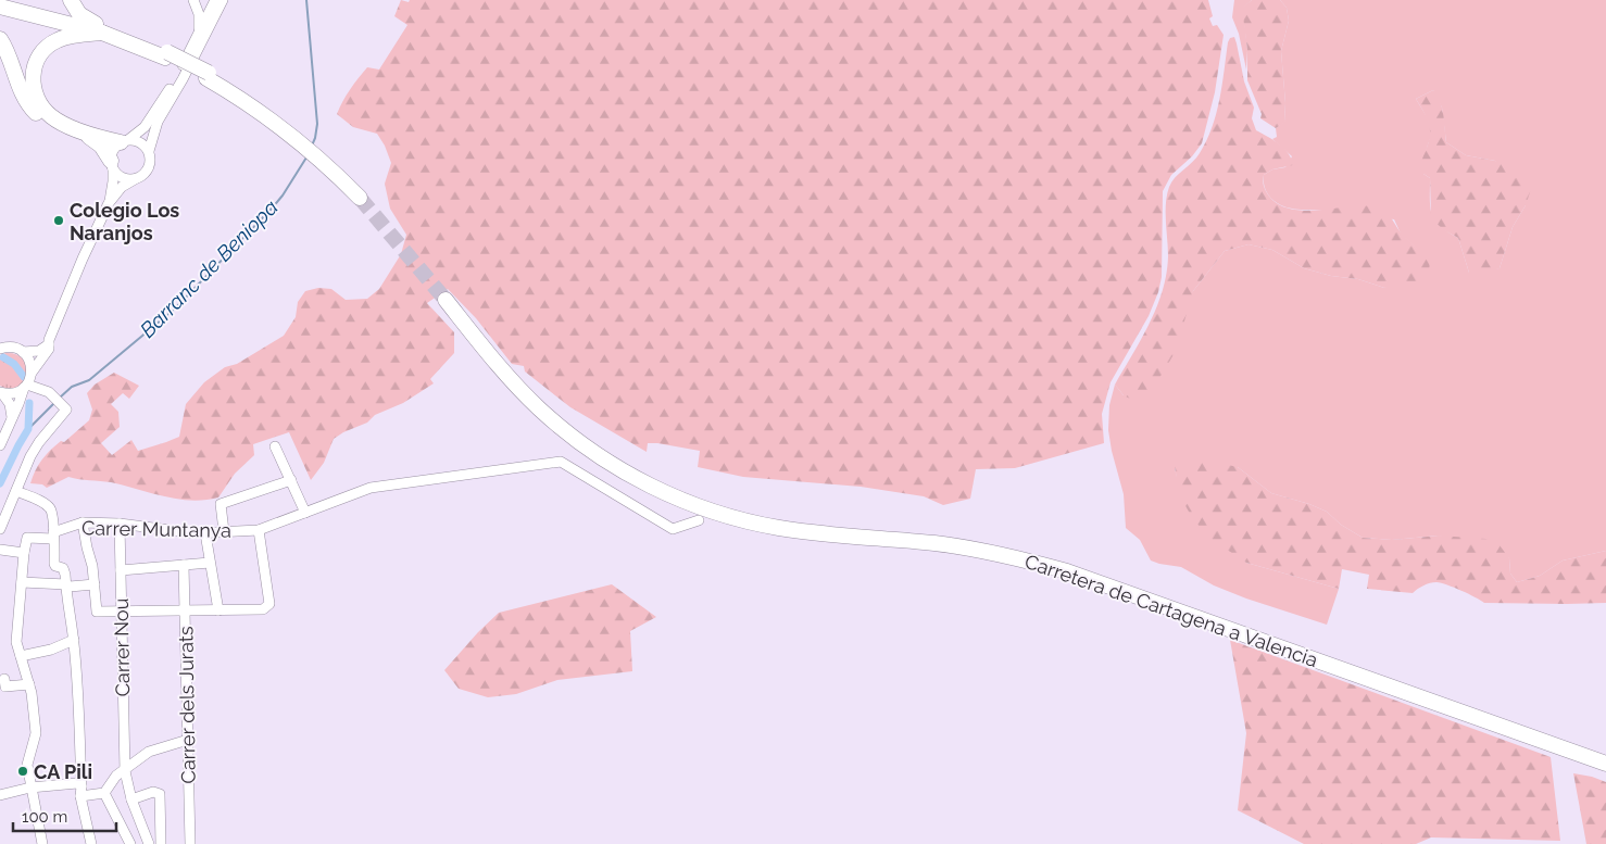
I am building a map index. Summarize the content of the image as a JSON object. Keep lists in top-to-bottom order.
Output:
{
  "streets": {
    "highway": ["Carretera de Cartagena a Valencia"],
    "street": ["Carrer Muntanya", "Carrer Nou", "Carrer dels Jurats"]
  },
  "crossings": [
    ["Carrer Muntanya", "Carrer Nou"]
  ],
  "water": ["Barranc de Beniopa"],
  "places": ["Colegio Los Naranjos", "CA Pili"],
  "scale_bar": "100 m"
}
